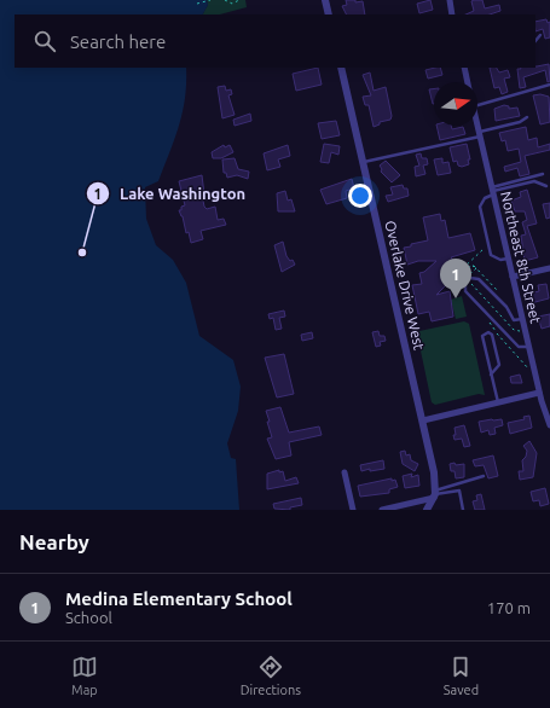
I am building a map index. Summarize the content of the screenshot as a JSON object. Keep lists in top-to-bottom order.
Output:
{
  "streets": {
    "street": ["Northeast 8th Street", "Overlake Drive West"]
  },
  "places": ["Lake Washington"],
  "north": "right",
  "page": {
    "search": "Search here",
    "pins": "1",
    "heading": "Nearby",
    "list": [
      {
        "mark": "1",
        "name": "Medina Elementary School",
        "note": "School",
        "value": "170 m"
      }
    ],
    "nav": ["Map", "Directions", "Saved"]
  }
}
